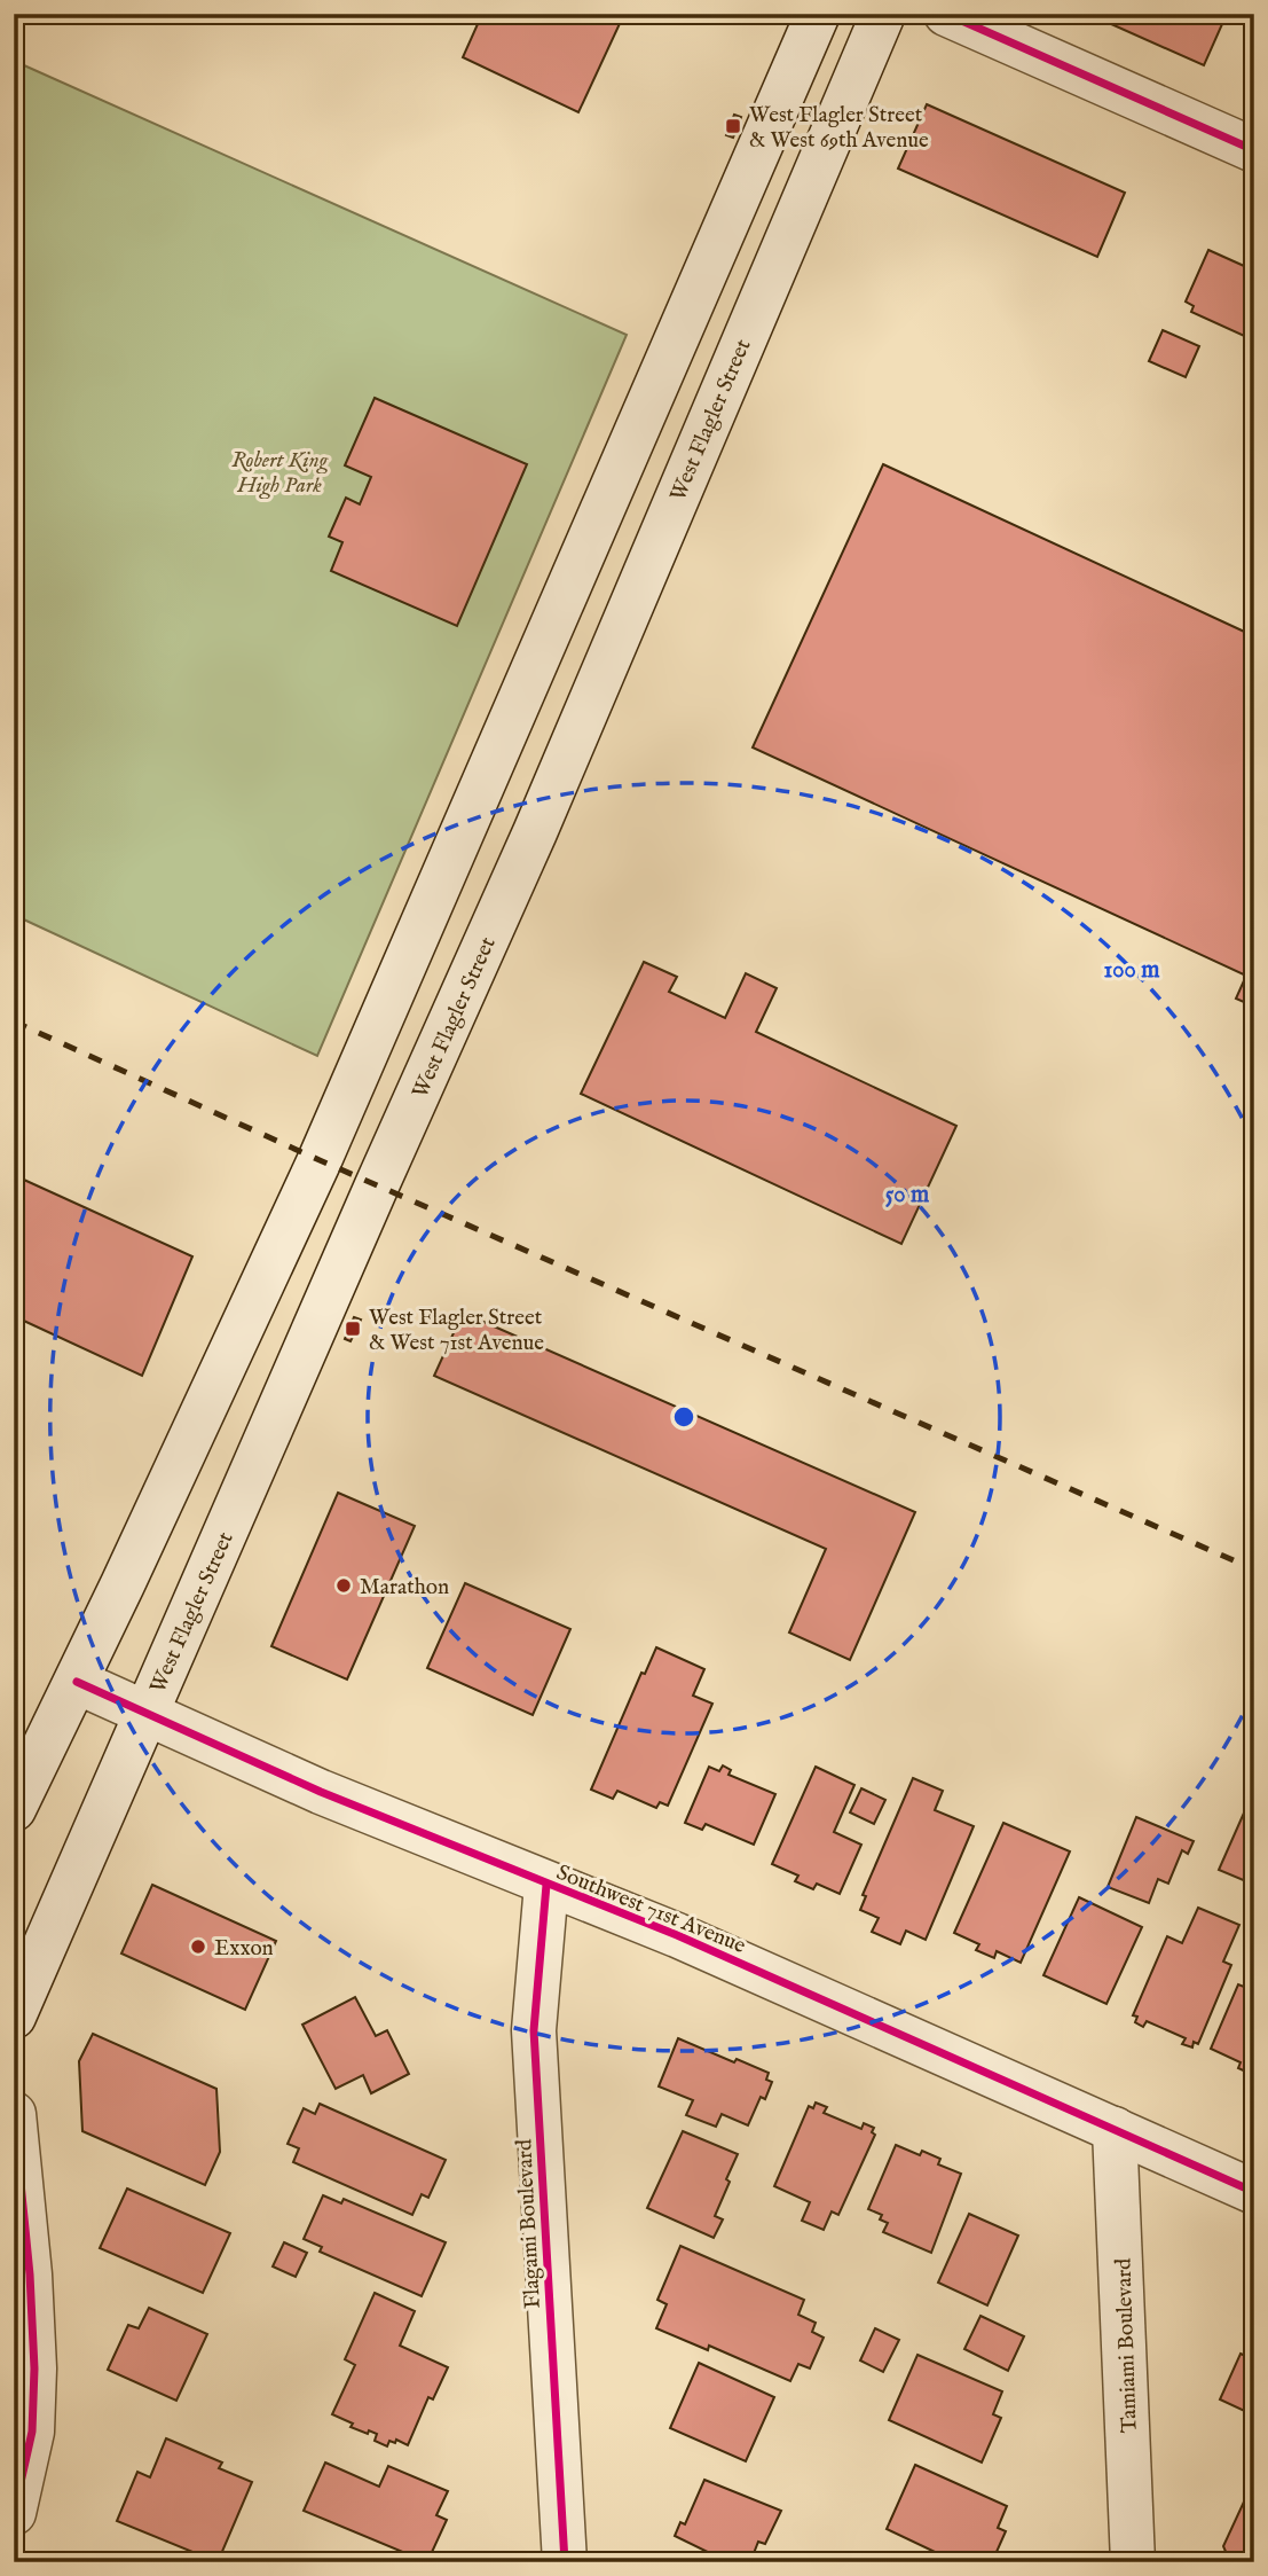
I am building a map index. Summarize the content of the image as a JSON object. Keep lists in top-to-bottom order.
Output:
{
  "streets": {
    "main road": [
      "West Flagler Street",
      "Southwest 71st Avenue",
      "Flagami Boulevard",
      "Tamiami Boulevard"
    ]
  },
  "crossings": [
    ["West Flagler Street", "Southwest 71st Avenue"],
    ["Southwest 71st Avenue", "Flagami Boulevard"],
    ["Southwest 71st Avenue", "Tamiami Boulevard"]
  ],
  "parks": ["Robert King High Park"],
  "places": {
    "transit": ["West Flagler Street & West 69th Avenue", "West Flagler Street & West 71st Avenue"],
    "other": ["Marathon", "Exxon"]
  },
  "rings": ["100 m", "50 m"]
}
